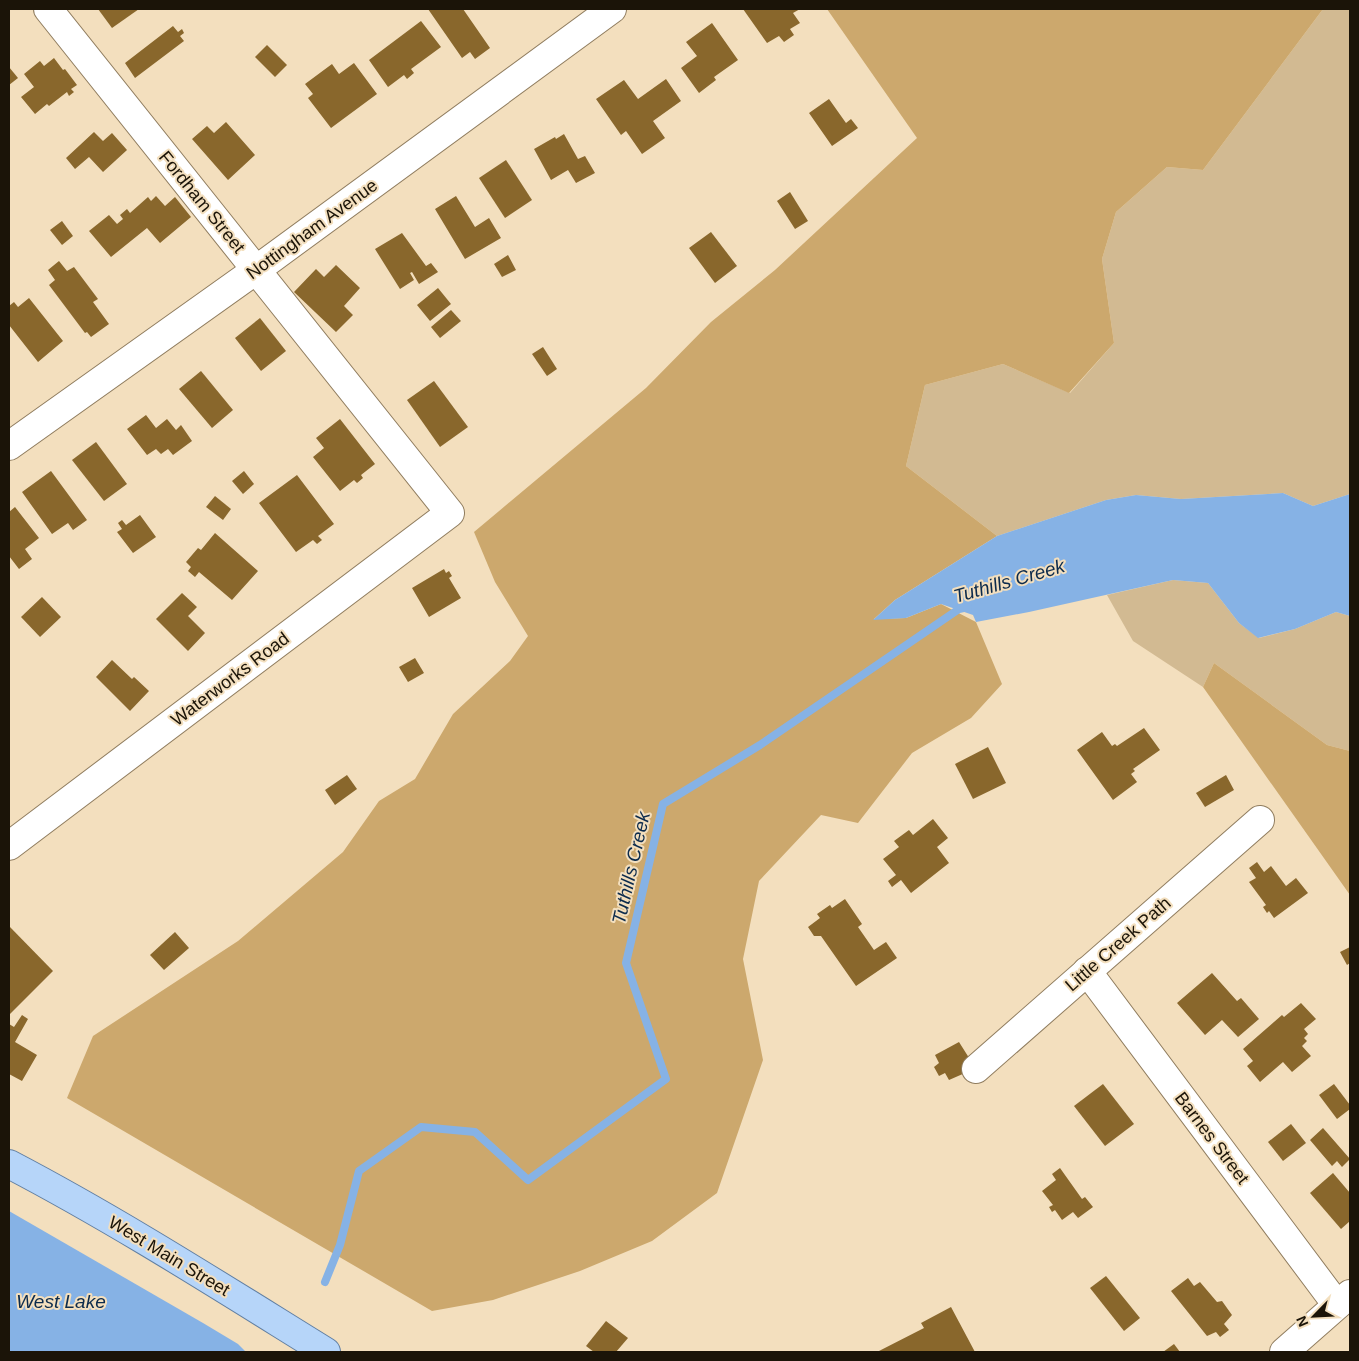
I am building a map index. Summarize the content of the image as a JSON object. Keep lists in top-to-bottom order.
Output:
{
  "streets": {
    "main road": ["West Main Street"],
    "street": [
      "Fordham Street",
      "Nottingham Avenue",
      "Waterworks Road",
      "Little Creek Path",
      "Barnes Street"
    ]
  },
  "crossings": [
    ["Fordham Street", "Nottingham Avenue"],
    ["Fordham Street", "Waterworks Road"],
    ["Little Creek Path", "Barnes Street"]
  ],
  "water": ["Tuthills Creek", "West Lake"],
  "north": "bottom left"
}
